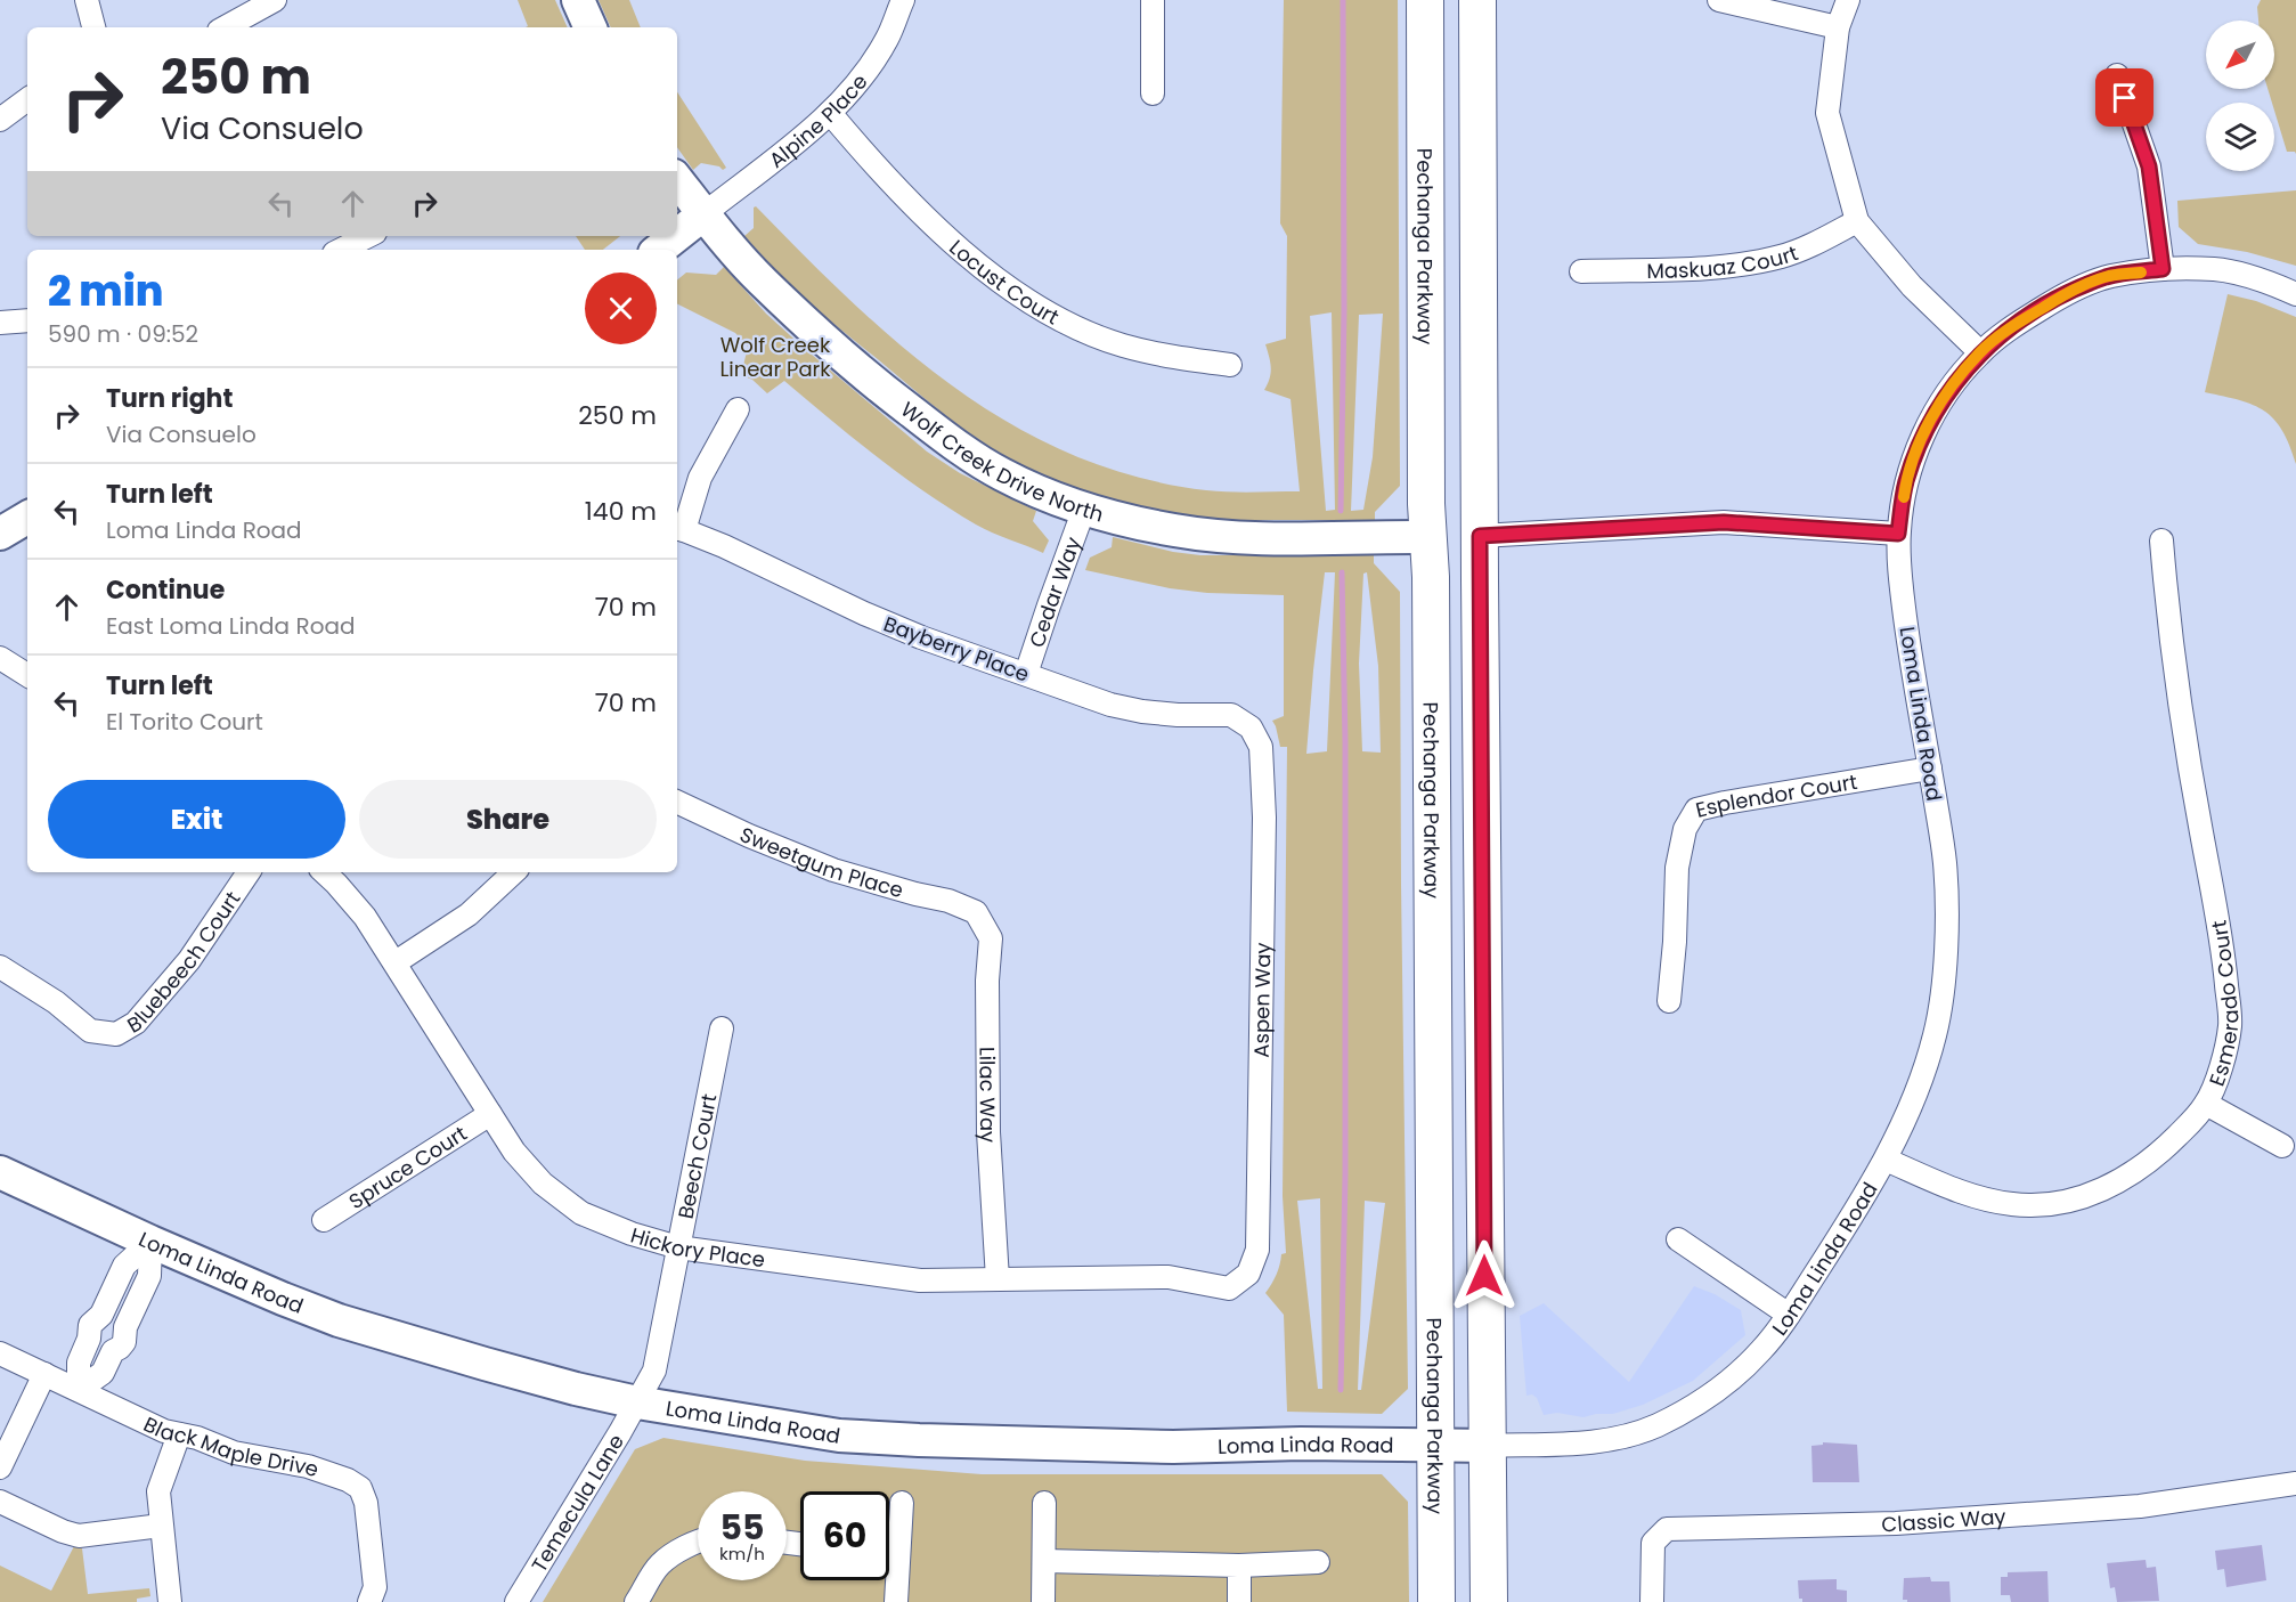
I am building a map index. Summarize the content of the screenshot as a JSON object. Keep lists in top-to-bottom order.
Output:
{
  "streets": {
    "main road": ["Pechanga Parkway"],
    "street": [
      "Alpine Place",
      "Maskuaz Court",
      "Locust Court",
      "Wolf Creek Drive North",
      "Cedar Way",
      "Bayberry Place",
      "Loma Linda Road",
      "Esplendor Court",
      "Sweetgum Place",
      "Bluebeech Court",
      "Aspen Way",
      "Esmerado Court",
      "Lilac Way",
      "Beech Court",
      "Spruce Court",
      "Hickory Place",
      "Black Maple Drive",
      "Temecula Lane",
      "Classic Way"
    ]
  },
  "crossings": [
    ["Alpine Place", "Locust Court"],
    ["Alpine Place", "Wolf Creek Drive North"],
    ["Pechanga Parkway", "Wolf Creek Drive North"],
    ["Pechanga Parkway", "Loma Linda Road"],
    ["Wolf Creek Drive North", "Cedar Way"],
    ["Cedar Way", "Bayberry Place"],
    ["Bayberry Place", "Aspen Way"],
    ["Loma Linda Road", "Esplendor Court"],
    ["Loma Linda Road", "Esmerado Court"],
    ["Loma Linda Road", "Beech Court"],
    ["Loma Linda Road", "Temecula Lane"],
    ["Sweetgum Place", "Lilac Way"],
    ["Aspen Way", "Hickory Place"],
    ["Lilac Way", "Hickory Place"],
    ["Beech Court", "Hickory Place"],
    ["Beech Court", "Temecula Lane"],
    ["Spruce Court", "Hickory Place"]
  ],
  "parks": ["Wolf Creek Linear Park"],
  "north": "bottom left",
  "page": {
    "turn": ["250 m", "Via Consuelo"],
    "heading": ["2 min", "590 m · 09:52"],
    "list": [
      {
        "name": "Turn right",
        "note": "Via Consuelo",
        "value": "250 m"
      },
      {
        "name": "Turn left",
        "note": "Loma Linda Road",
        "value": "140 m"
      },
      {
        "name": "Continue",
        "note": "East Loma Linda Road",
        "value": "70 m"
      },
      {
        "name": "Turn left",
        "note": "El Torito Court",
        "value": "70 m"
      }
    ],
    "buttons": ["Exit", "Share"],
    "speed": "55 km/h",
    "limit": "60"
  }
}
